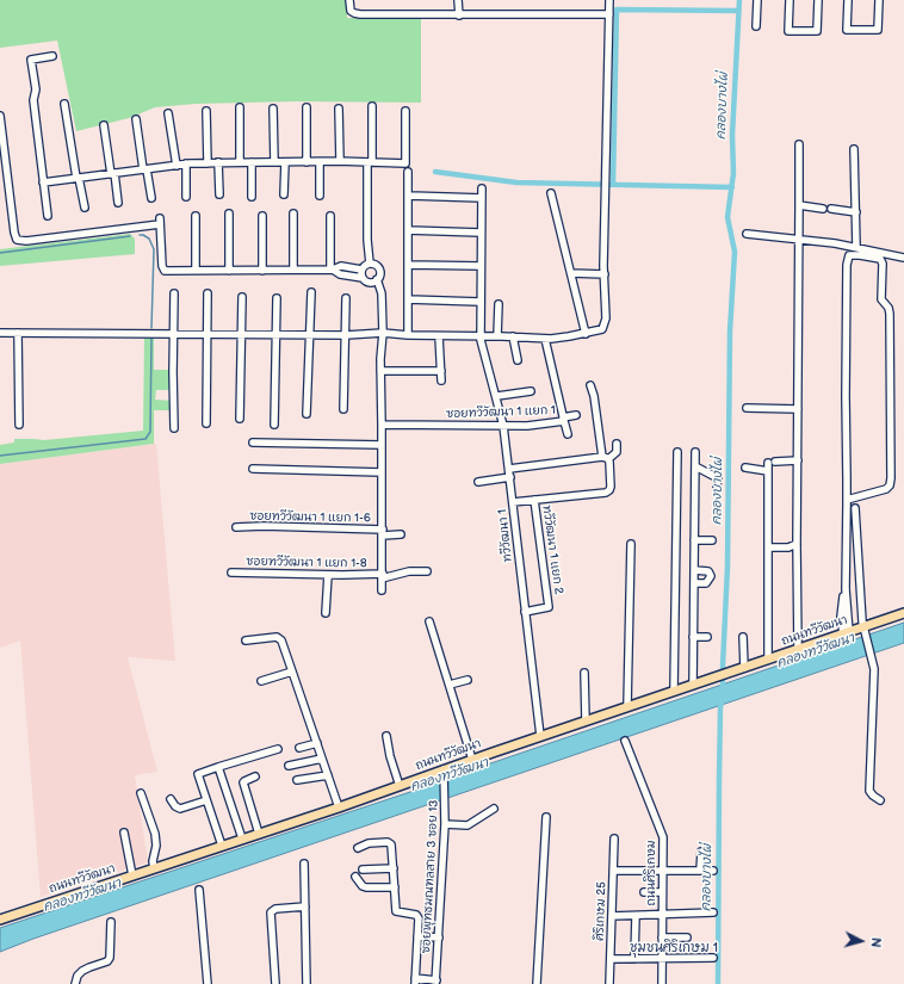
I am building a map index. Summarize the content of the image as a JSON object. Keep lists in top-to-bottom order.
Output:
{
  "streets": {
    "main road": ["ถนนทวีวัฒนา"],
    "street": [
      "ซอยทวีวัฒนา 1 แยก 1",
      "ซอยทวีวัฒนา 1 แยก 1-6",
      "ทวีวัฒนา 1",
      "ทวีวัฒนา 1 แยก 2",
      "ซอยทวีวัฒนา 1 แยก 1-8",
      "ถนนศิริเกษม",
      "ซอยพุทธมณฑลสาย 3 ซอย 13",
      "ศิริเกษม 25"
    ]
  },
  "crossings": [
    ["ซอยทวีวัฒนา 1 แยก 1", "ทวีวัฒนา 1"],
    ["ทวีวัฒนา 1", "ทวีวัฒนา 1 แยก 2"],
    ["ทวีวัฒนา 1", "ถนนทวีวัฒนา"],
    ["ถนนทวีวัฒนา", "ซอยพุทธมณฑลสาย 3 ซอย 13"]
  ],
  "districts": ["ชุมชนศิริเกษม 1"],
  "water": ["คลองบางไผ่", "คลองทวีวัฒนา"],
  "north": "right"
}
